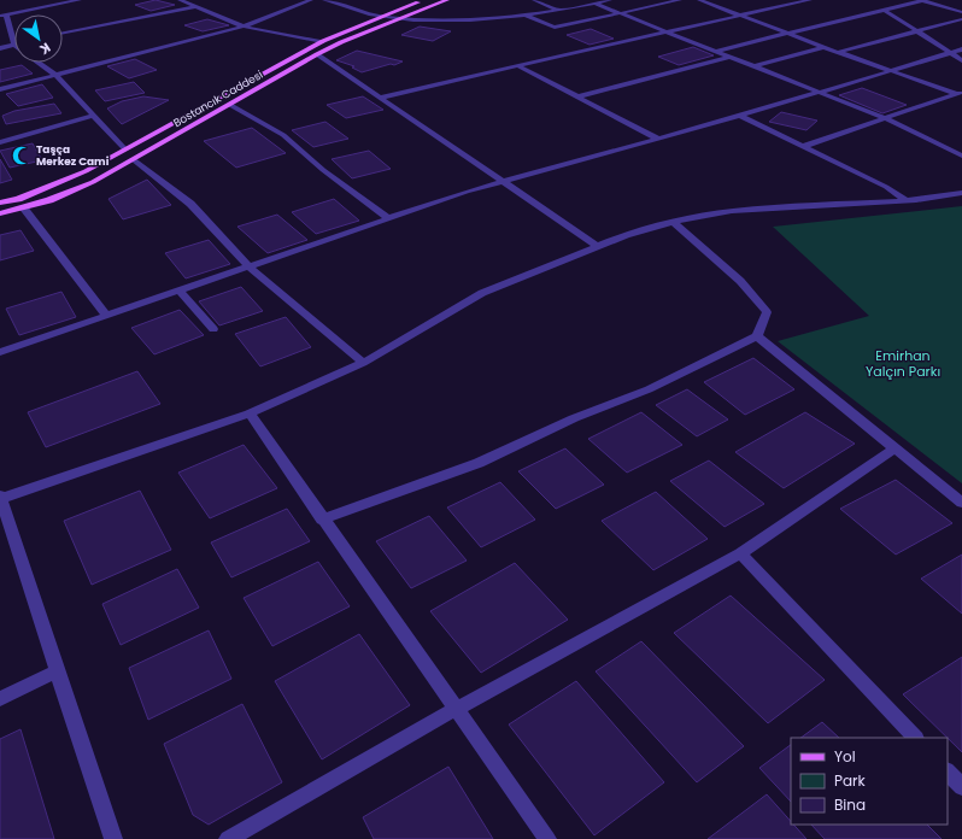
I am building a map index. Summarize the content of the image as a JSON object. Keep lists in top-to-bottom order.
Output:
{
  "streets": {
    "main road": ["Bostancık Caddesi"]
  },
  "parks": ["Emirhan Yalçın Parkı"],
  "places": {
    "mosque": ["Taşça Merkez Cami"]
  },
  "legend": ["Yol", "Park", "Bina"],
  "north": "bottom right"
}
